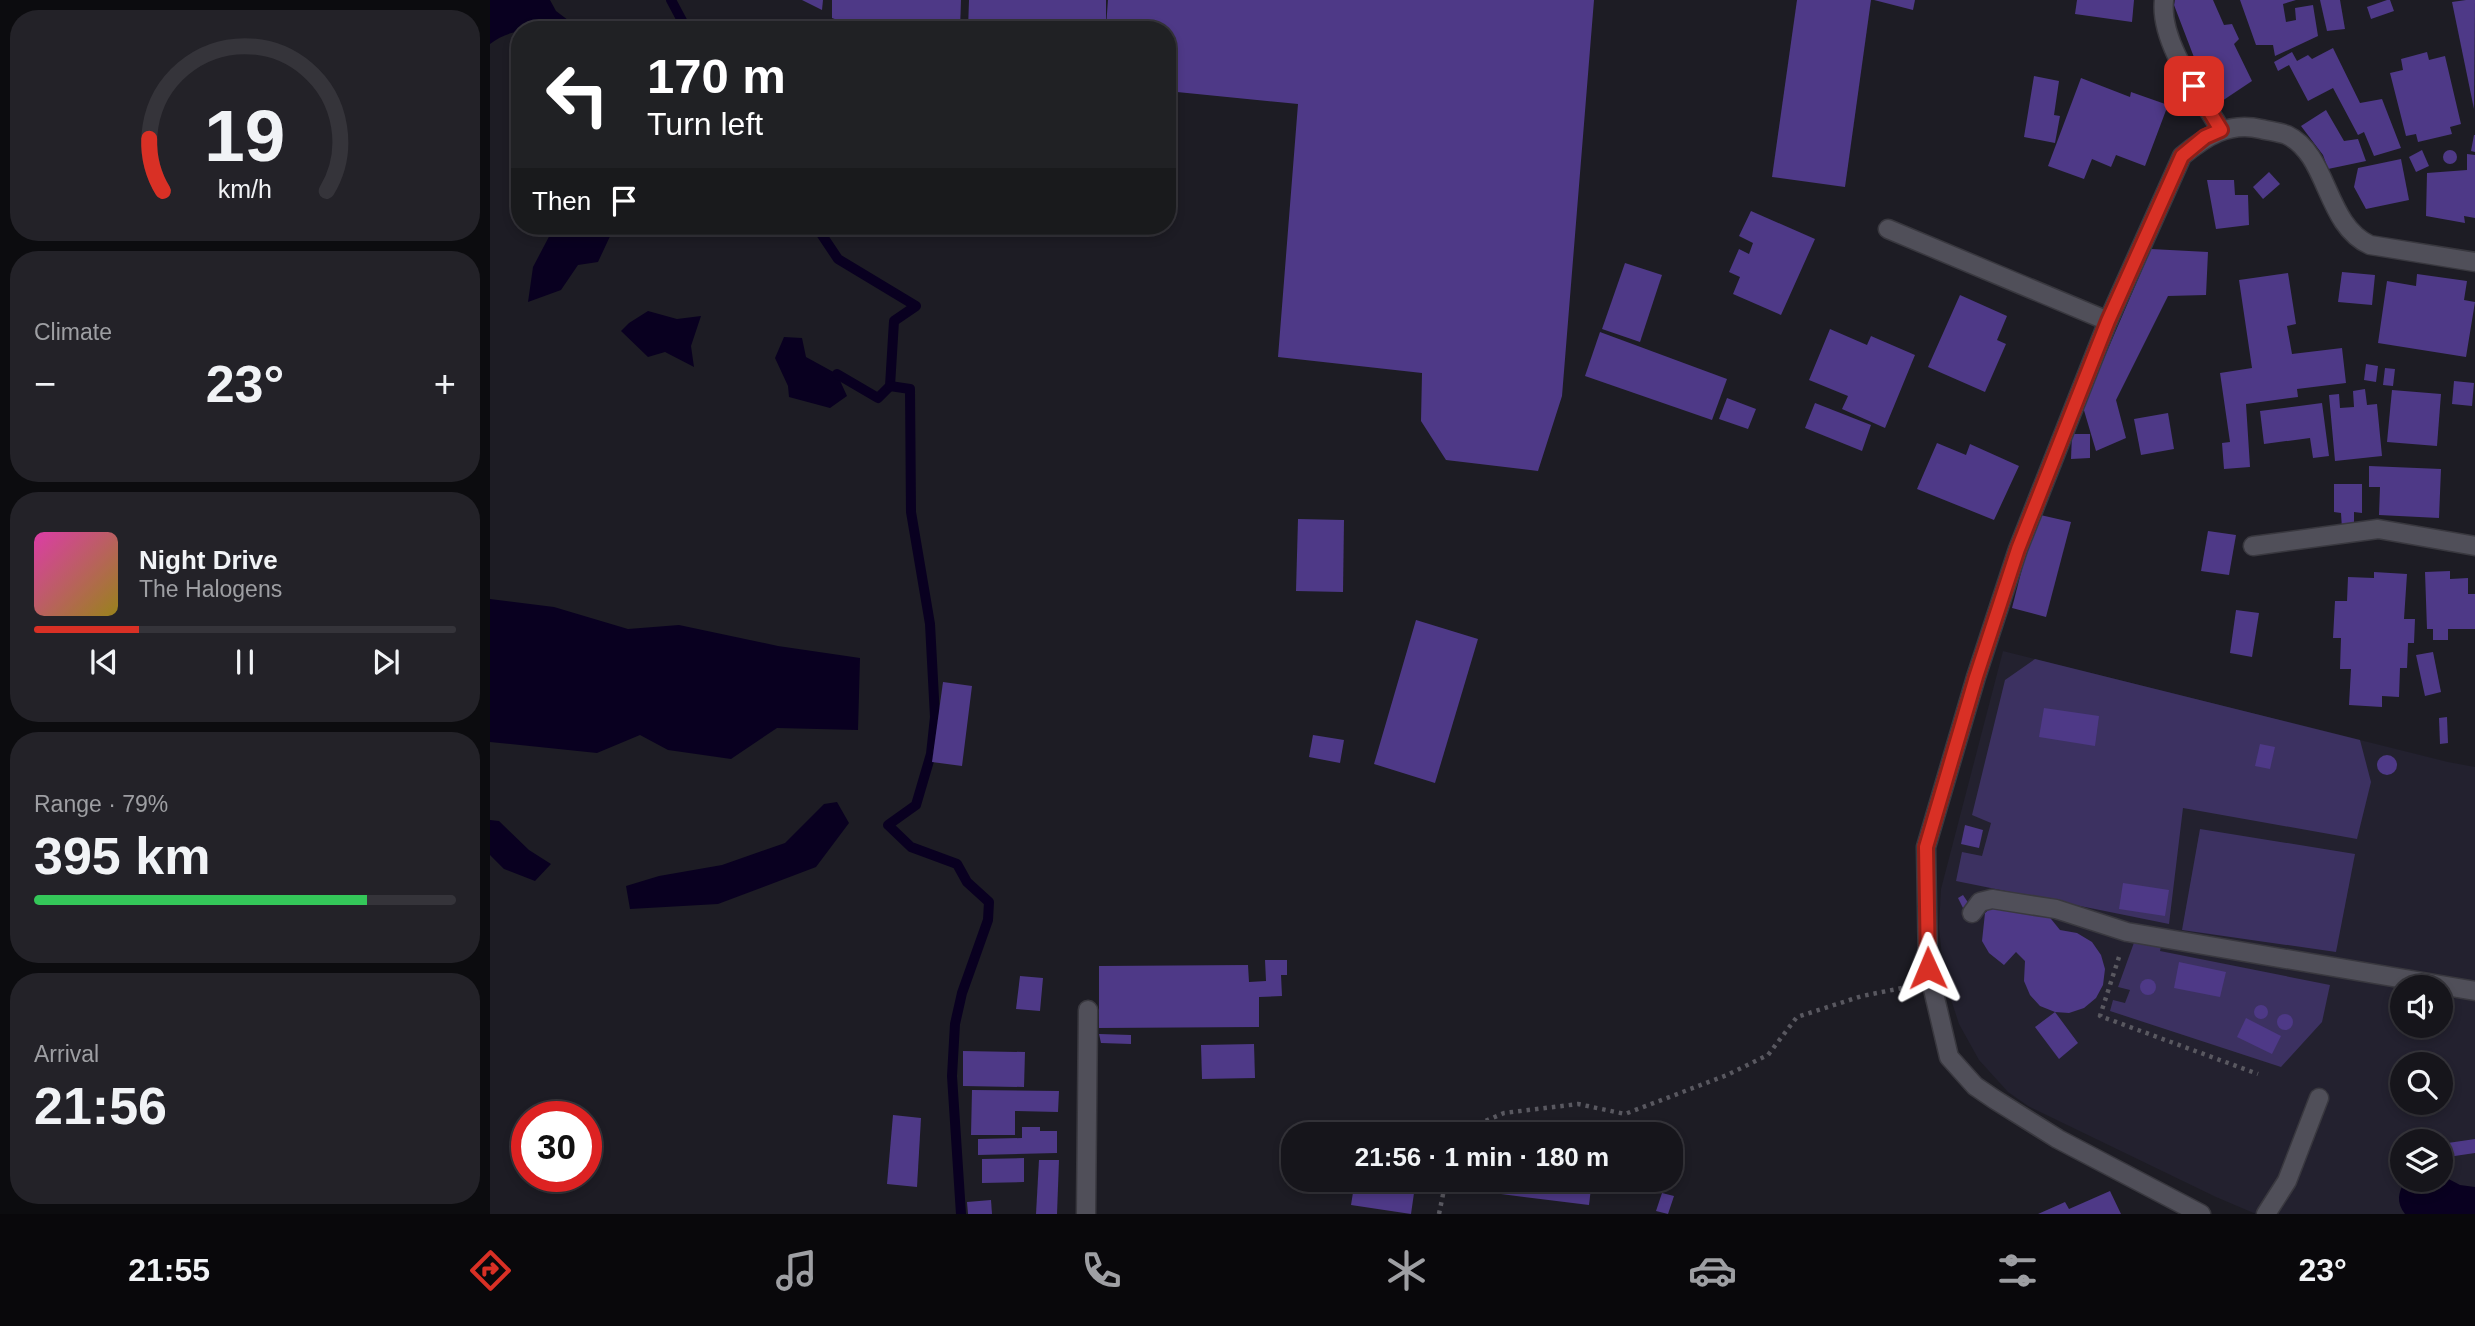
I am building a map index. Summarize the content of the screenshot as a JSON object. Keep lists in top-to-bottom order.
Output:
{
  "page": {
    "turn": ["170 m", "Turn left"],
    "then": "Then",
    "tile": [
      "Climate",
      ["Range · 79%", "395 km"],
      ["Arrival", "21:56"]
    ],
    "heat": ["−", "23°", "+"],
    "song": ["Night Drive", "The Halogens"],
    "limit": "30",
    "trip": "21:56 · 1 min · 180 m",
    "tabs": ["21:55", "23°"],
    "gauge": ["19", "km/h"]
  }
}
